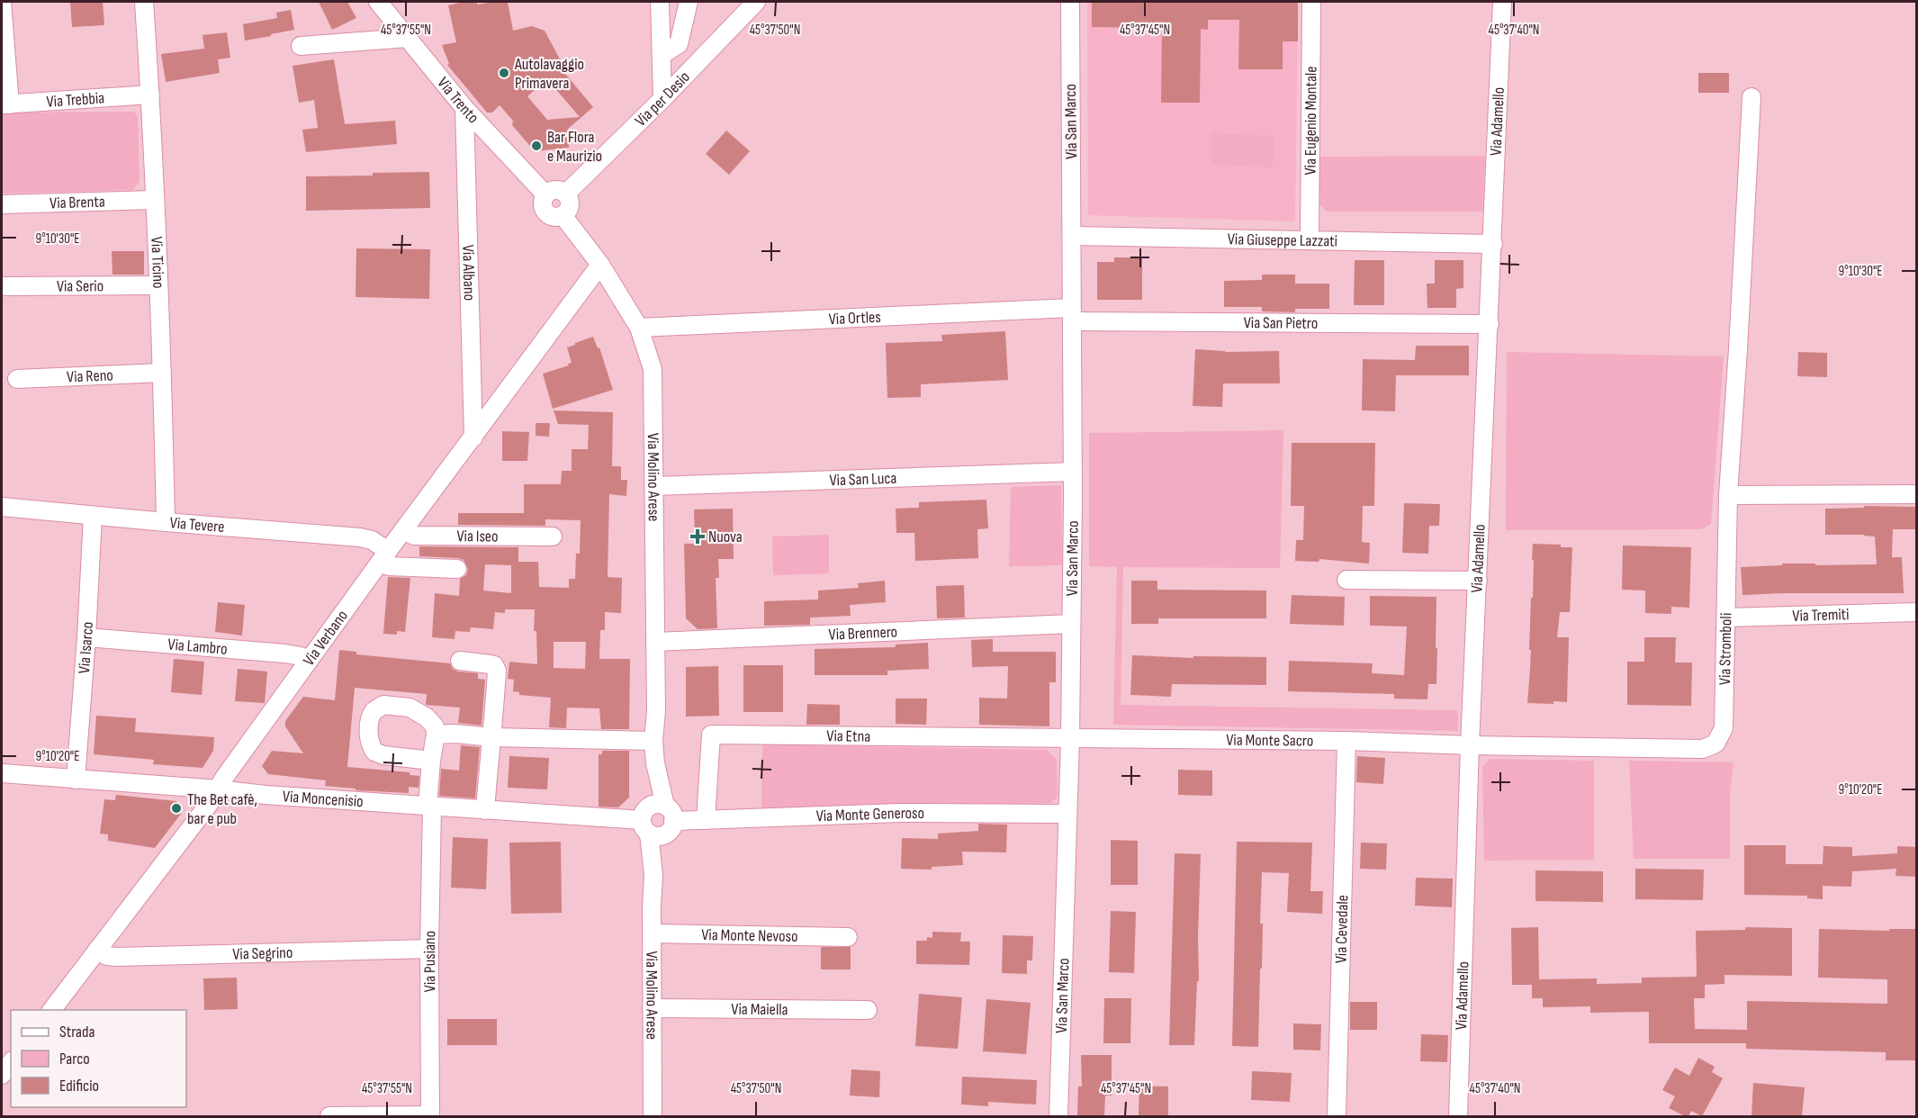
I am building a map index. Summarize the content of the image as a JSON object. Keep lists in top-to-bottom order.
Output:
{
  "streets": {
    "street": [
      "Via per Desio",
      "Via Trebbia",
      "Via Trento",
      "Via Eugenio Montale",
      "Via San Marco",
      "Via Adamello",
      "Via Brenta",
      "Via Giuseppe Lazzati",
      "Via Ticino",
      "Via Albano",
      "Via Serio",
      "Via Ortles",
      "Via San Pietro",
      "Via Reno",
      "Via Molino Arese",
      "Via San Luca",
      "Via Tevere",
      "Via Iseo",
      "Via Tremiti",
      "Via Brennero",
      "Via Verbano",
      "Via Lambro",
      "Via Isarco",
      "Via Stromboli",
      "Via Etna",
      "Via Monte Sacro",
      "Via Moncenisio",
      "Via Monte Generoso",
      "Via Cevedale",
      "Via Monte Nevoso",
      "Via Segrino",
      "Via Pusiano",
      "Via Maiella"
    ]
  },
  "crossings": [
    ["Via per Desio", "Via Trento"],
    ["Via per Desio", "Via Molino Arese"],
    ["Via Trebbia", "Via Ticino"],
    ["Via Trento", "Via Albano"],
    ["Via Trento", "Via Molino Arese"],
    ["Via Eugenio Montale", "Via Giuseppe Lazzati"],
    ["Via San Marco", "Via Giuseppe Lazzati"],
    ["Via San Marco", "Via Ortles"],
    ["Via San Marco", "Via San Pietro"],
    ["Via San Marco", "Via San Luca"],
    ["Via San Marco", "Via Brennero"],
    ["Via San Marco", "Via Etna"],
    ["Via San Marco", "Via Monte Sacro"],
    ["Via San Marco", "Via Monte Generoso"],
    ["Via Adamello", "Via Giuseppe Lazzati"],
    ["Via Adamello", "Via San Pietro"],
    ["Via Adamello", "Via Stromboli"],
    ["Via Adamello", "Via Monte Sacro"],
    ["Via Brenta", "Via Ticino"],
    ["Via Ticino", "Via Serio"],
    ["Via Ticino", "Via Reno"],
    ["Via Ticino", "Via Tevere"],
    ["Via Albano", "Via Verbano"],
    ["Via Ortles", "Via San Pietro"],
    ["Via Ortles", "Via Molino Arese"],
    ["Via Molino Arese", "Via San Luca"],
    ["Via Molino Arese", "Via Brennero"],
    ["Via Molino Arese", "Via Verbano"],
    ["Via Molino Arese", "Via Moncenisio"],
    ["Via Molino Arese", "Via Monte Generoso"],
    ["Via Molino Arese", "Via Monte Nevoso"],
    ["Via Molino Arese", "Via Maiella"],
    ["Via Tevere", "Via Iseo"],
    ["Via Tevere", "Via Verbano"],
    ["Via Tevere", "Via Isarco"],
    ["Via Iseo", "Via Verbano"],
    ["Via Tremiti", "Via Stromboli"],
    ["Via Verbano", "Via Lambro"],
    ["Via Verbano", "Via Moncenisio"],
    ["Via Verbano", "Via Segrino"],
    ["Via Lambro", "Via Isarco"],
    ["Via Isarco", "Via Moncenisio"],
    ["Via Stromboli", "Via Monte Sacro"],
    ["Via Etna", "Via Monte Sacro"],
    ["Via Etna", "Via Monte Generoso"],
    ["Via Monte Sacro", "Via Cevedale"],
    ["Via Moncenisio", "Via Monte Generoso"],
    ["Via Moncenisio", "Via Pusiano"],
    ["Via Segrino", "Via Pusiano"]
  ],
  "places": {
    "other": ["Autolavaggio Primavera", "Bar Flora e Maurizio", "The Bet cafè, bar e pub"],
    "health": ["Nuova"]
  },
  "legend": ["Strada", "Parco", "Edificio"],
  "coordinates": [
    "45°37'55\"N",
    "45°37'50\"N",
    "45°37'45\"N",
    "45°37'40\"N",
    "9°10'30\"E",
    "9°10'20\"E"
  ]
}
